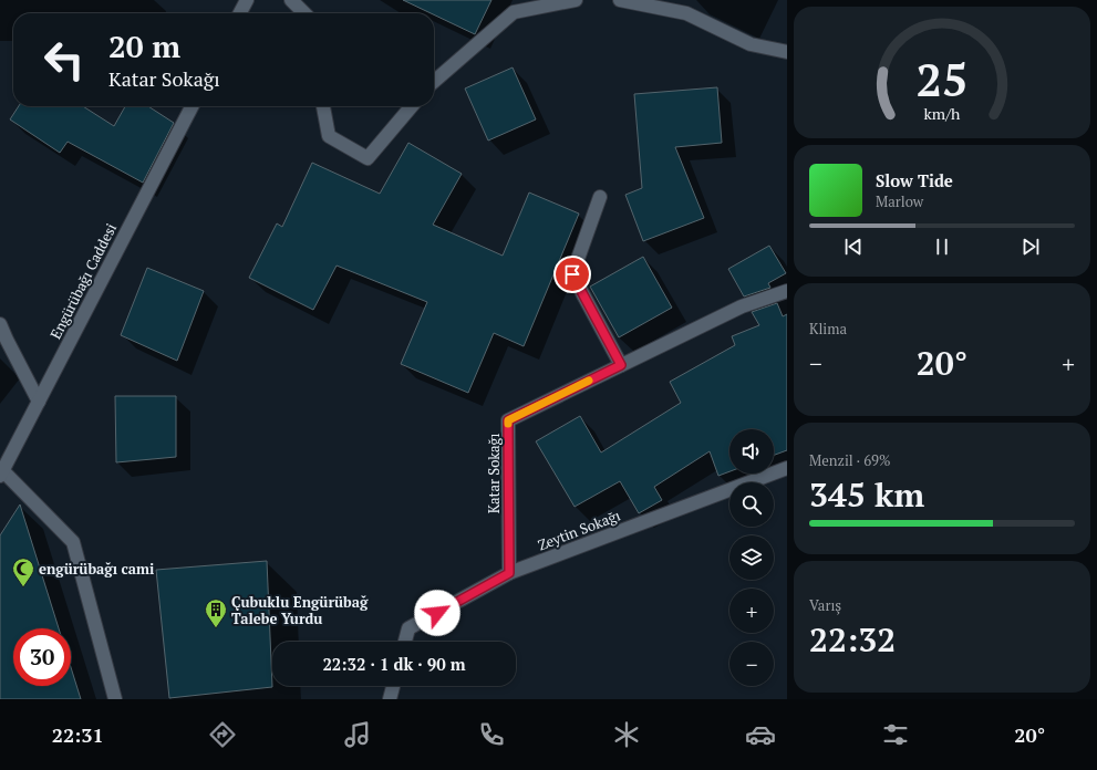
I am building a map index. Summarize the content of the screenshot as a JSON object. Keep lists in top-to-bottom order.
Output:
{
  "streets": {
    "street": ["Engürübağı Caddesi", "Katar Sokağı", "Zeytin Sokağı"]
  },
  "crossings": [
    ["Katar Sokağı", "Zeytin Sokağı"]
  ],
  "places": {
    "mosque": ["engürübağı cami"],
    "building": ["Çubuklu Engürübağ Talebe Yurdu"]
  },
  "page": {
    "turn": ["20 m", "Katar Sokağı"],
    "song": ["Slow Tide", "Marlow"],
    "tile": [
      "Klima",
      ["Menzil · 69%", "345 km"],
      ["Varış", "22:32"]
    ],
    "heat": ["−", "20°", "+"],
    "map_buttons": ["+", "−"],
    "limit": "30",
    "trip": "22:32 · 1 dk · 90 m",
    "tabs": ["22:31", "20°"],
    "gauge": ["25", "km/h"]
  }
}
